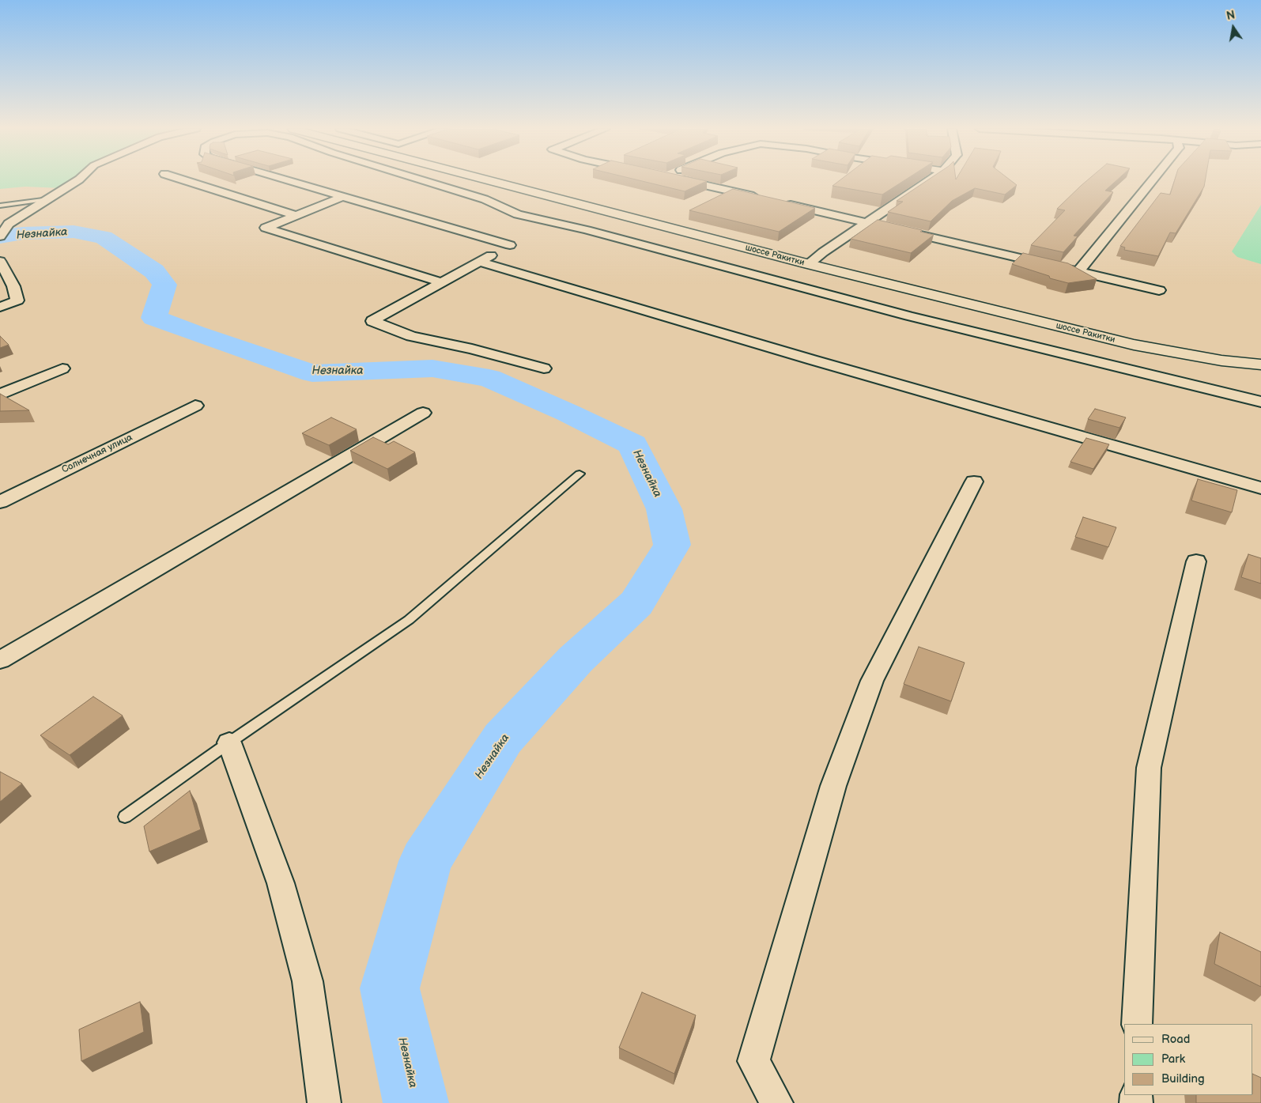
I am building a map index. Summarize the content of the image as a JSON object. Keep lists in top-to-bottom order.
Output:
{
  "streets": {
    "main road": ["шоссе Ракитки"],
    "street": ["Солнечная улица"]
  },
  "water": ["Незнайка"],
  "legend": ["Road", "Park", "Building"],
  "north": "top"
}
